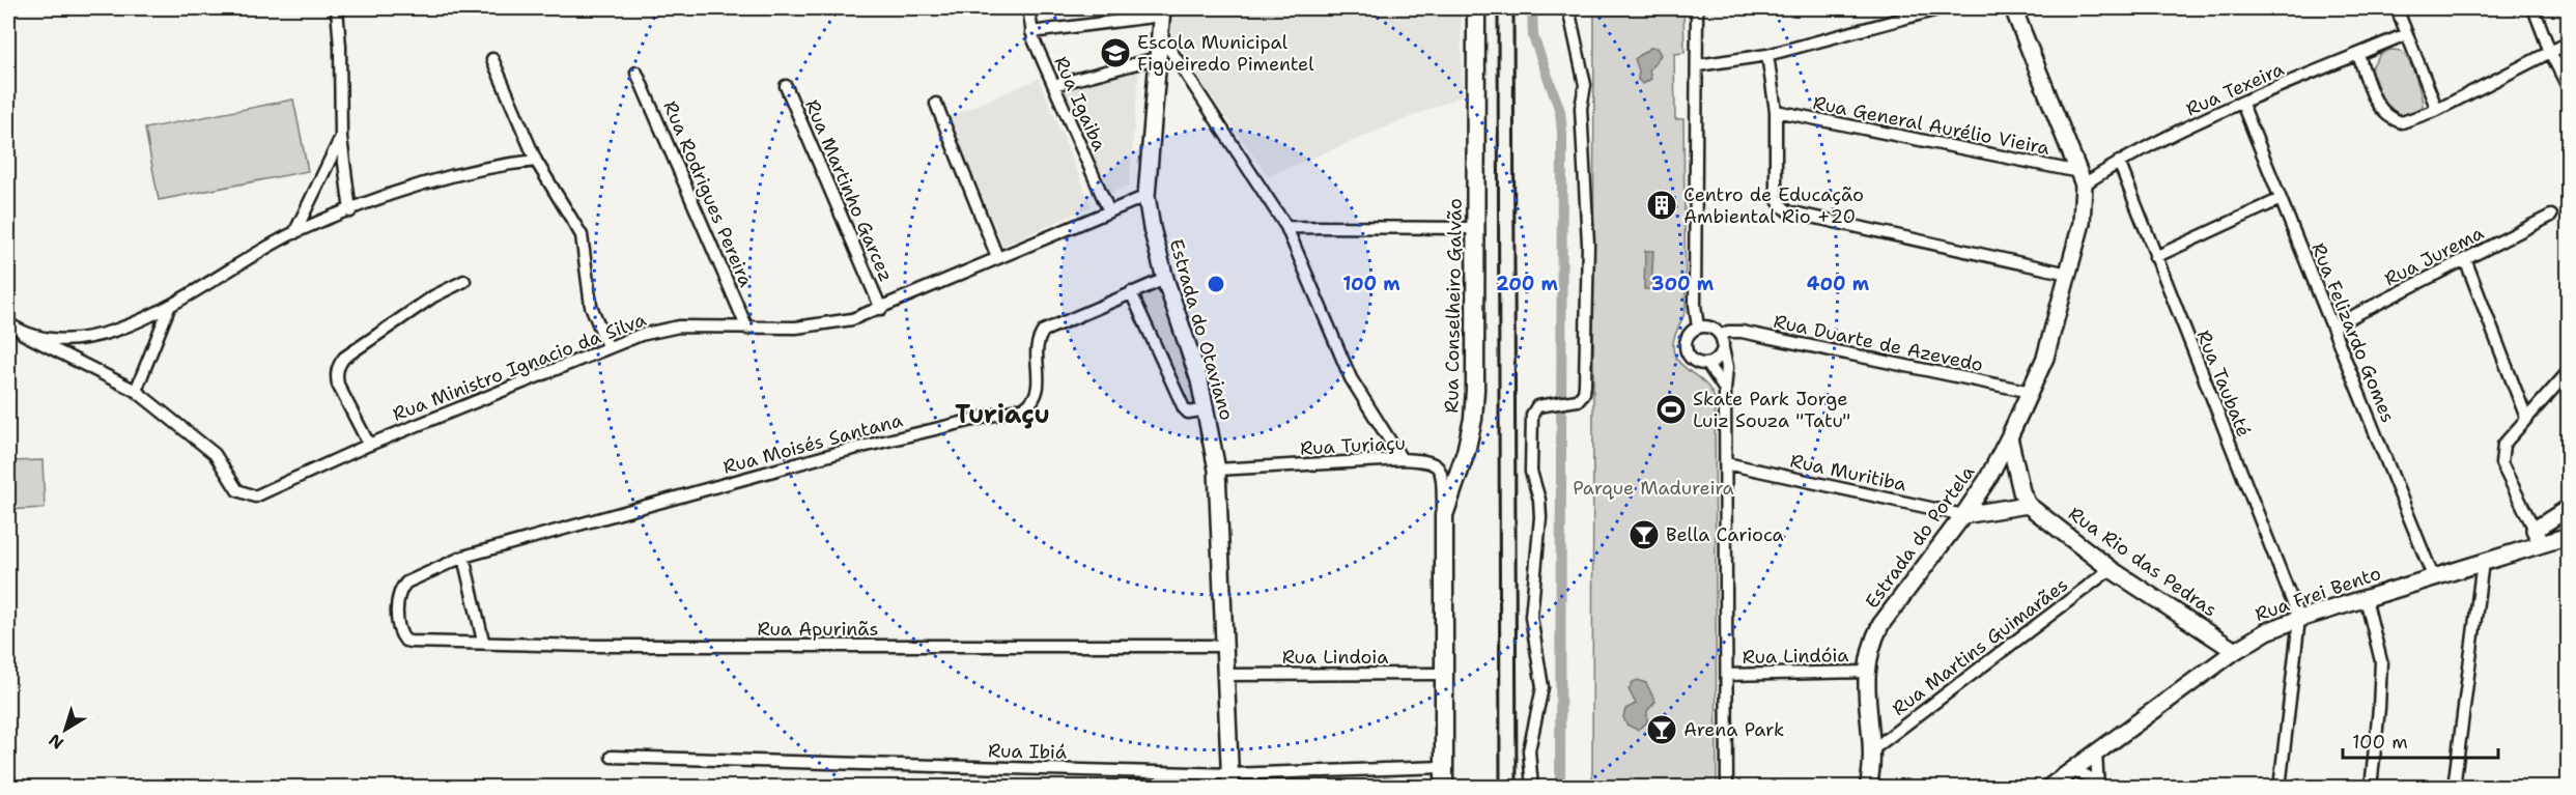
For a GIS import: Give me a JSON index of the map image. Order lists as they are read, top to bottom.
{
  "streets": {
    "main road": ["Rua Conselheiro Galvão"],
    "street": [
      "Rua Texeira",
      "Rua Igaiba",
      "Rua General Aurélio Vieira",
      "Rua Martinho Garcez",
      "Rua Rodrigues Pereira",
      "Rua Jurema",
      "Estrada do Otaviano",
      "Rua Felizardo Gomes",
      "Rua Duarte de Azevedo",
      "Rua Ministro Ignacio da Silva",
      "Rua Taubaté",
      "Rua Moisés Santana",
      "Rua Turiaçu",
      "Rua Muritiba",
      "Estrada do Portela",
      "Rua Rio das Pedras",
      "Rua Frei Bento",
      "Rua Apurinãs",
      "Rua Martins Guimarães",
      "Rua Lindóia",
      "Rua Lindoia",
      "Rua Ibiá"
    ]
  },
  "crossings": [
    ["Rua Texeira", "Rua General Aurélio Vieira"],
    ["Rua Texeira", "Rua Felizardo Gomes"],
    ["Rua Texeira", "Rua Taubaté"],
    ["Rua Texeira", "Estrada do Portela"],
    ["Rua Igaiba", "Rua Ministro Ignacio da Silva"],
    ["Rua General Aurélio Vieira", "Estrada do Portela"],
    ["Rua Martinho Garcez", "Rua Ministro Ignacio da Silva"],
    ["Rua Rodrigues Pereira", "Rua Ministro Ignacio da Silva"],
    ["Rua Jurema", "Rua Felizardo Gomes"],
    ["Rua Conselheiro Galvão", "Rua Turiaçu"],
    ["Rua Conselheiro Galvão", "Rua Lindoia"],
    ["Rua Conselheiro Galvão", "Rua Ibiá"],
    ["Estrada do Otaviano", "Rua Ministro Ignacio da Silva"],
    ["Estrada do Otaviano", "Rua Moisés Santana"],
    ["Estrada do Otaviano", "Rua Turiaçu"],
    ["Estrada do Otaviano", "Rua Apurinãs"],
    ["Estrada do Otaviano", "Rua Lindoia"],
    ["Estrada do Otaviano", "Rua Ibiá"],
    ["Rua Felizardo Gomes", "Rua Frei Bento"],
    ["Rua Duarte de Azevedo", "Estrada do Portela"],
    ["Rua Taubaté", "Rua Frei Bento"],
    ["Rua Moisés Santana", "Rua Apurinãs"],
    ["Rua Muritiba", "Estrada do Portela"],
    ["Estrada do Portela", "Rua Martins Guimarães"],
    ["Estrada do Portela", "Rua Lindóia"],
    ["Rua Rio das Pedras", "Rua Frei Bento"],
    ["Rua Rio das Pedras", "Rua Martins Guimarães"]
  ],
  "districts": ["Turiaçu"],
  "parks": ["Parque Madureira"],
  "places": {
    "school or university": ["Escola Municipal Figueiredo Pimentel"],
    "building": ["Centro de Educação Ambiental Rio +20"],
    "sports": ["Skate Park Jorge Luiz Souza \"Tatu\""],
    "bar": ["Bella Carioca", "Arena Park"]
  },
  "scale_bar": "100 m",
  "north": "bottom left",
  "rings": [
    "100 m",
    "200 m",
    "300 m",
    "400 m"
  ]
}
